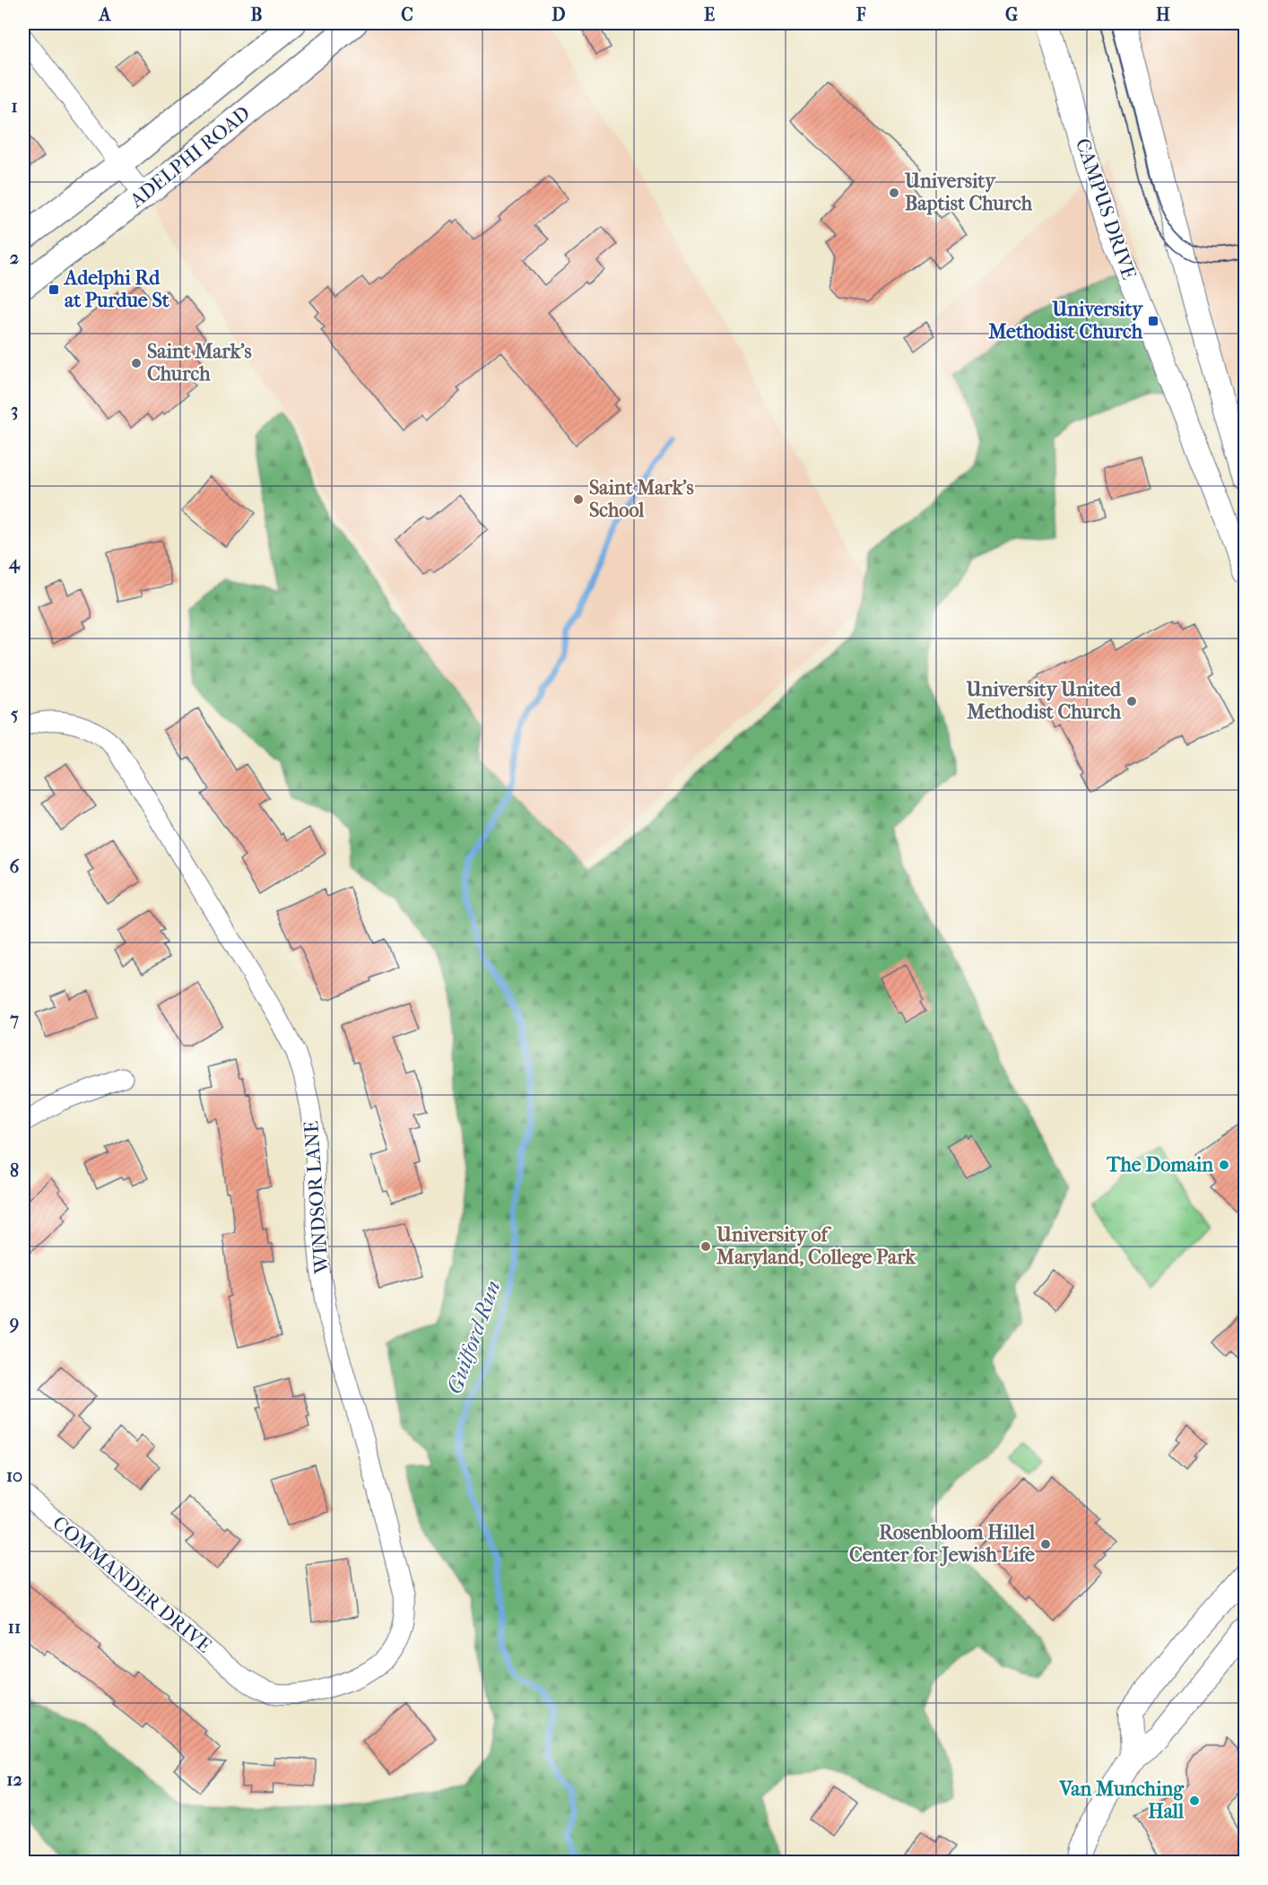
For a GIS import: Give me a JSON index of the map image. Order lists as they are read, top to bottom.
{
  "streets": {
    "main road": ["ADELPHI ROAD"],
    "street": ["CAMPUS DRIVE", "WINDSOR LANE", "COMMANDER DRIVE"]
  },
  "crossings": [
    ["WINDSOR LANE", "COMMANDER DRIVE"]
  ],
  "water": ["Guilford Run"],
  "places": {
    "other": [
      "University Baptist Church",
      "Saint Mark's Church",
      "Saint Mark's School",
      "University United Methodist Church",
      "The Domain",
      "University of Maryland, College Park",
      "Rosenbloom Hillel Center for Jewish Life",
      "Van Munching Hall"
    ],
    "transit": ["Adelphi Rd at Purdue St", "University Methodist Church"]
  },
  "grid": {
    "columns": [
      "A",
      "B",
      "C",
      "D",
      "E",
      "F",
      "G",
      "H"
    ],
    "rows": [
      "1",
      "2",
      "3",
      "4",
      "5",
      "6",
      "7",
      "8",
      "9",
      "10",
      "11",
      "12"
    ]
  }
}
